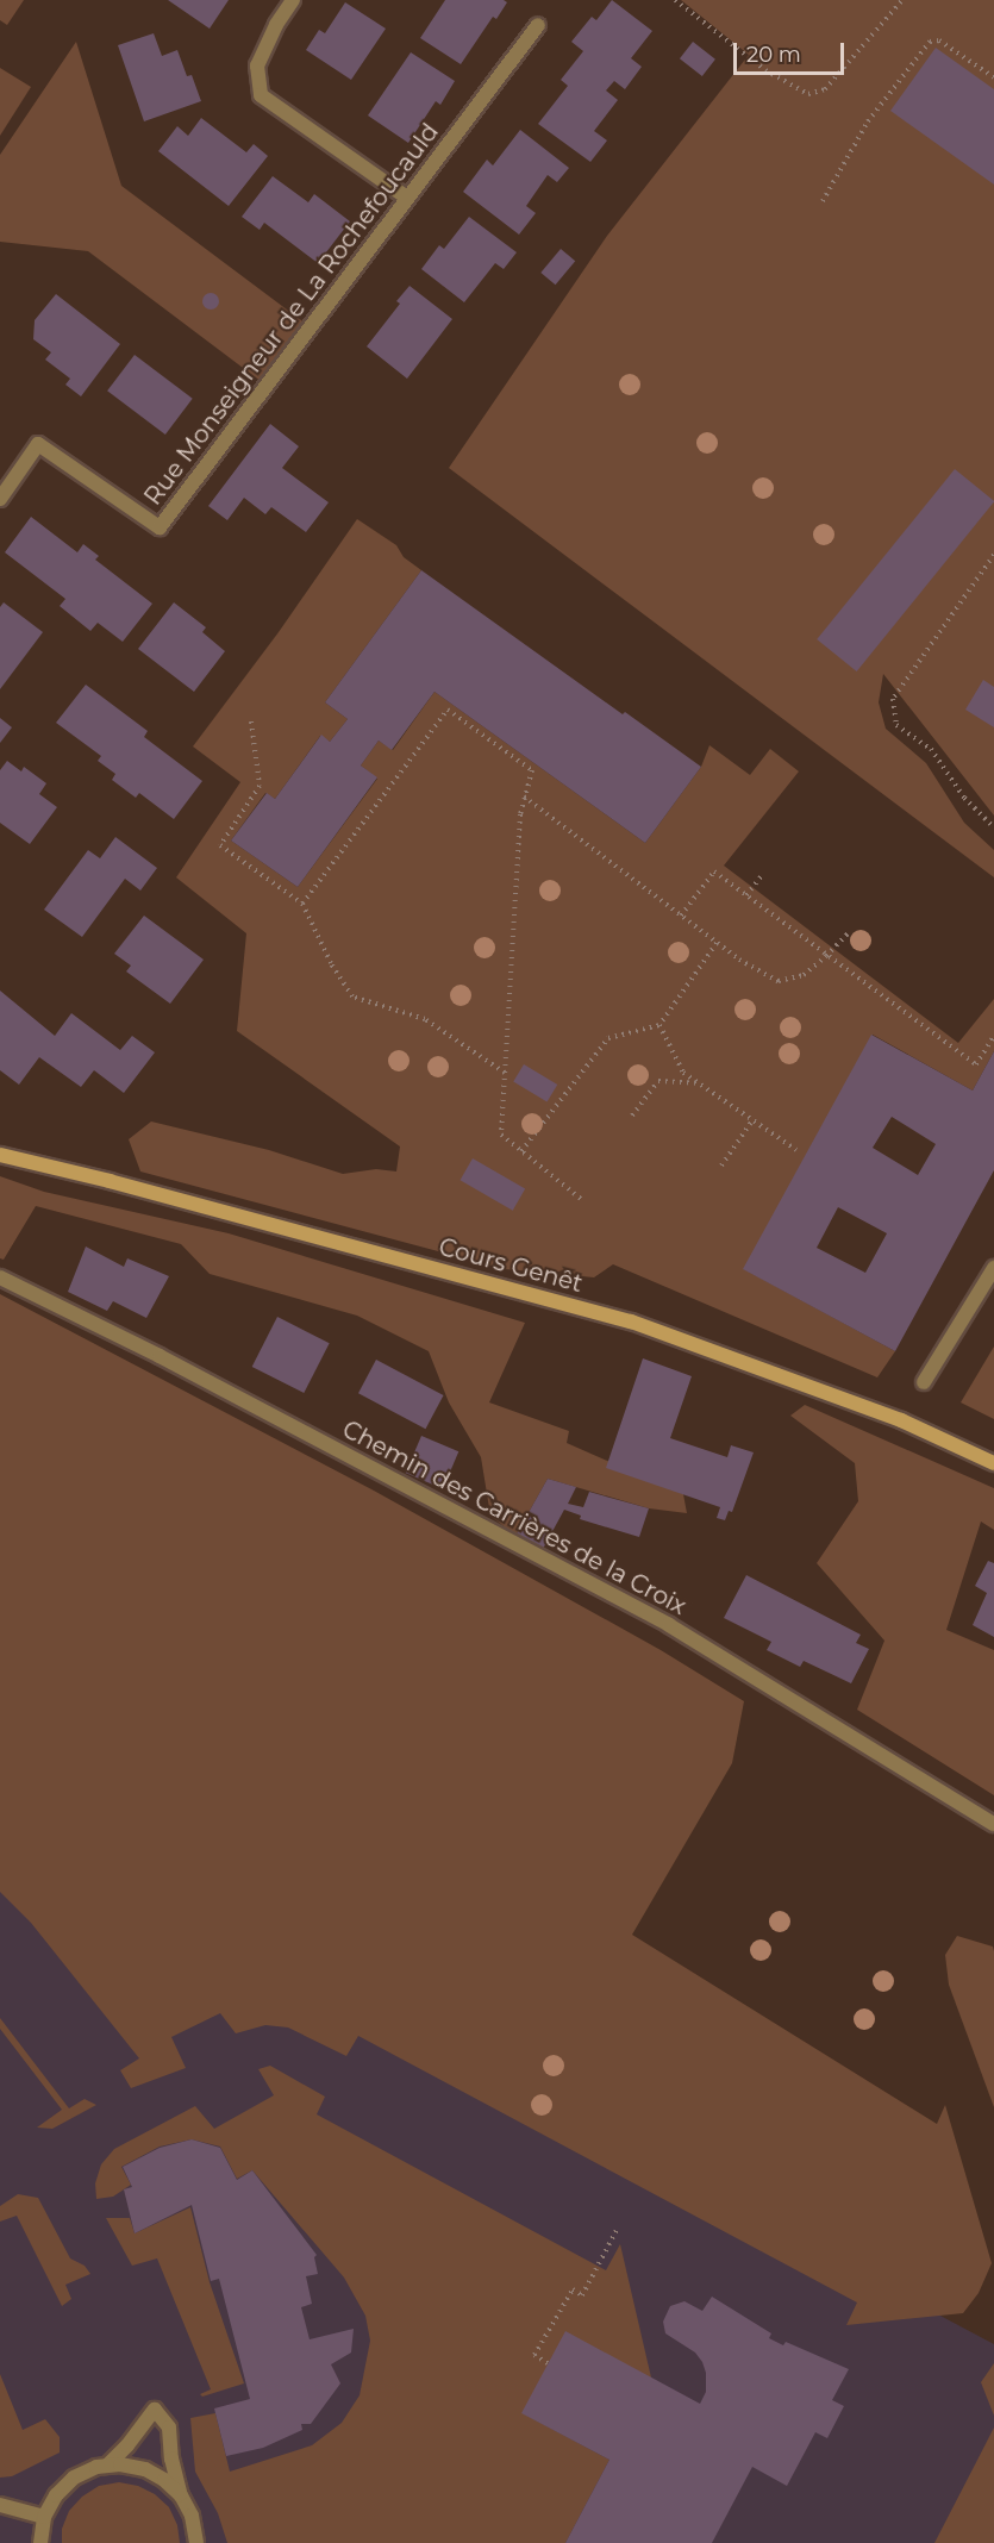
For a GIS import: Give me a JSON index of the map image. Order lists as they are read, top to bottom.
{
  "streets": {
    "main road": ["Cours Genêt"],
    "street": ["Rue Monseigneur de La Rochefoucauld", "Chemin des Carrières de la Croix"]
  },
  "scale_bar": "20 m"
}
